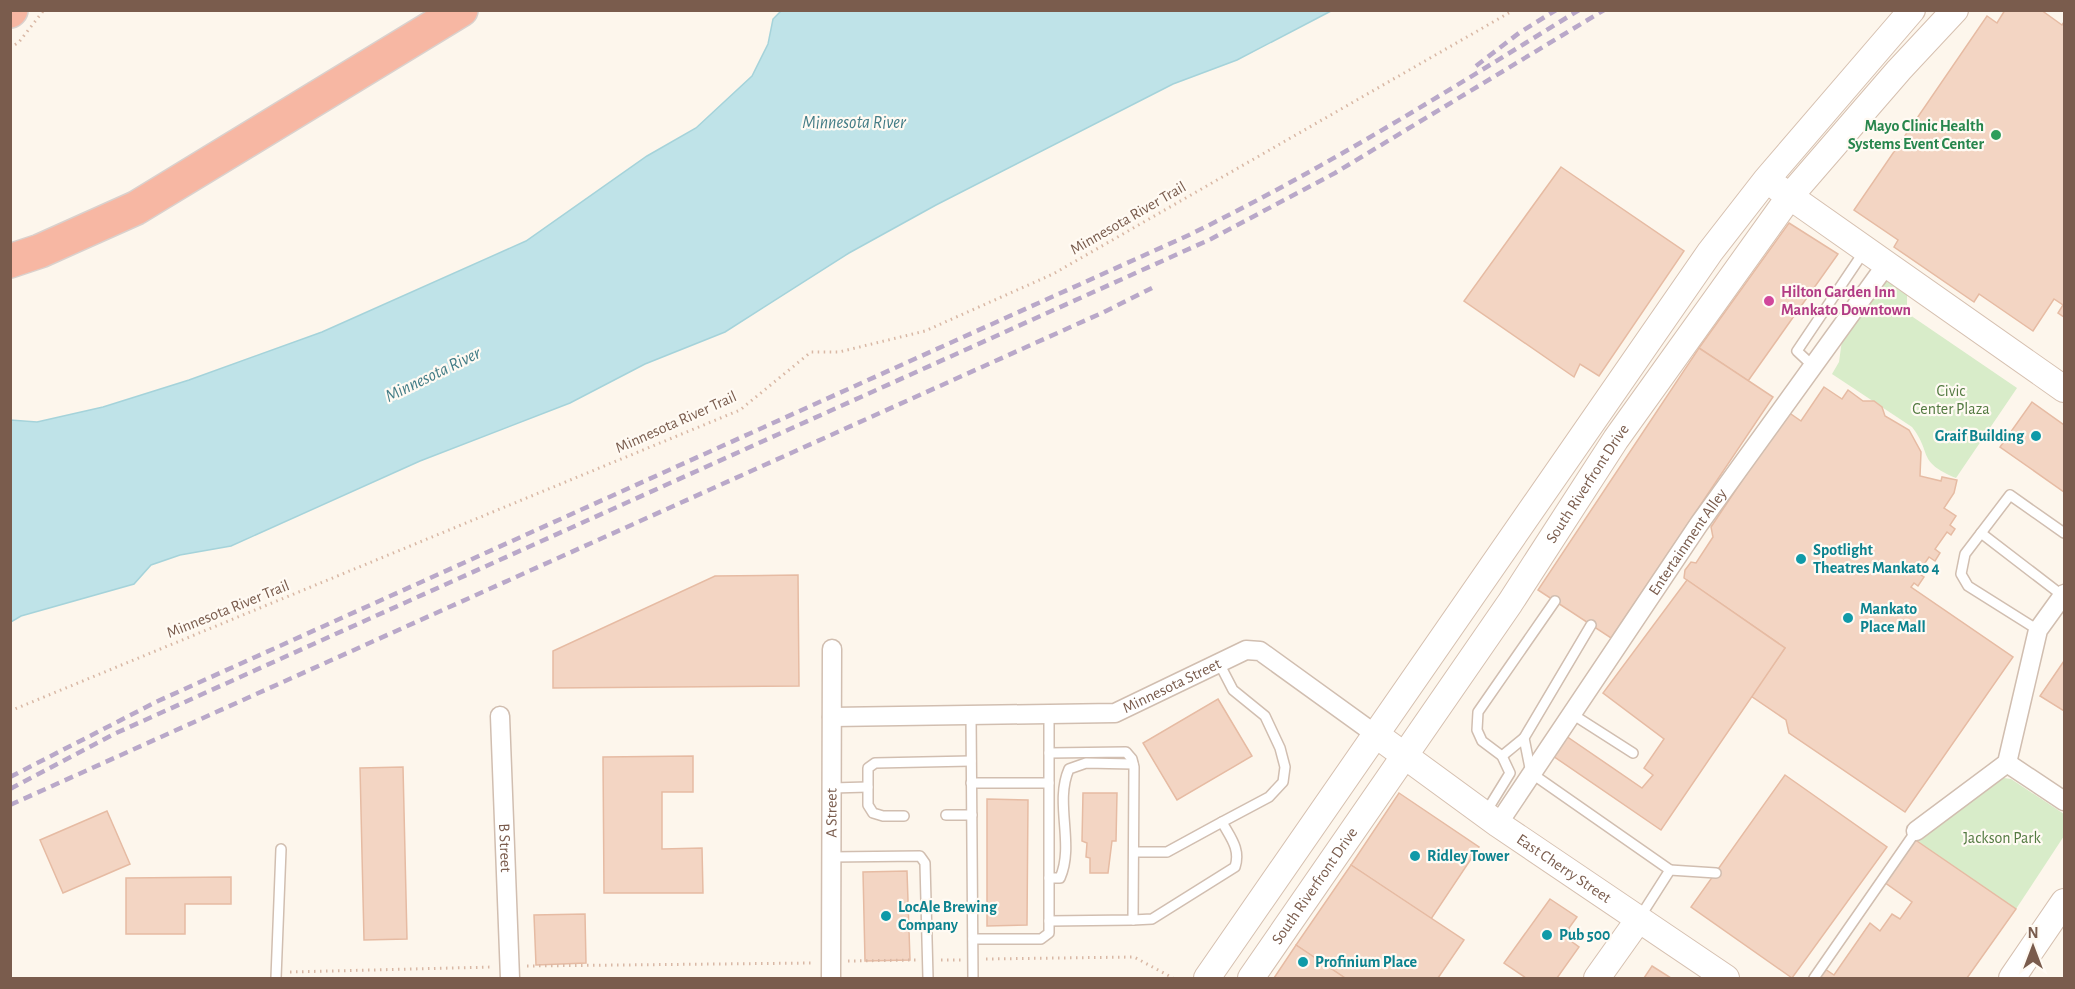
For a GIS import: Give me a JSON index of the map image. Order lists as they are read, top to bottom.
{
  "streets": {
    "main road": ["South Riverfront Drive", "Minnesota Street", "East Cherry Street"],
    "street": ["Entertainment Alley", "A Street", "B Street"],
    "path": ["Minnesota River Trail"]
  },
  "crossings": [
    ["South Riverfront Drive", "Minnesota Street"],
    ["South Riverfront Drive", "East Cherry Street"],
    ["Entertainment Alley", "East Cherry Street"],
    ["Minnesota Street", "A Street"],
    ["Minnesota Street", "East Cherry Street"]
  ],
  "water": ["Minnesota River"],
  "parks": ["Civic Center Plaza", "Jackson Park"],
  "places": [
    "Mayo Clinic Health Systems Event Center",
    "Hilton Garden Inn Mankato Downtown",
    "Graif Building",
    "Spotlight Theatres Mankato 4",
    "Mankato Place Mall",
    "Ridley Tower",
    "LocAle Brewing Company",
    "Pub 500",
    "Profinium Place"
  ],
  "north": "top"
}
